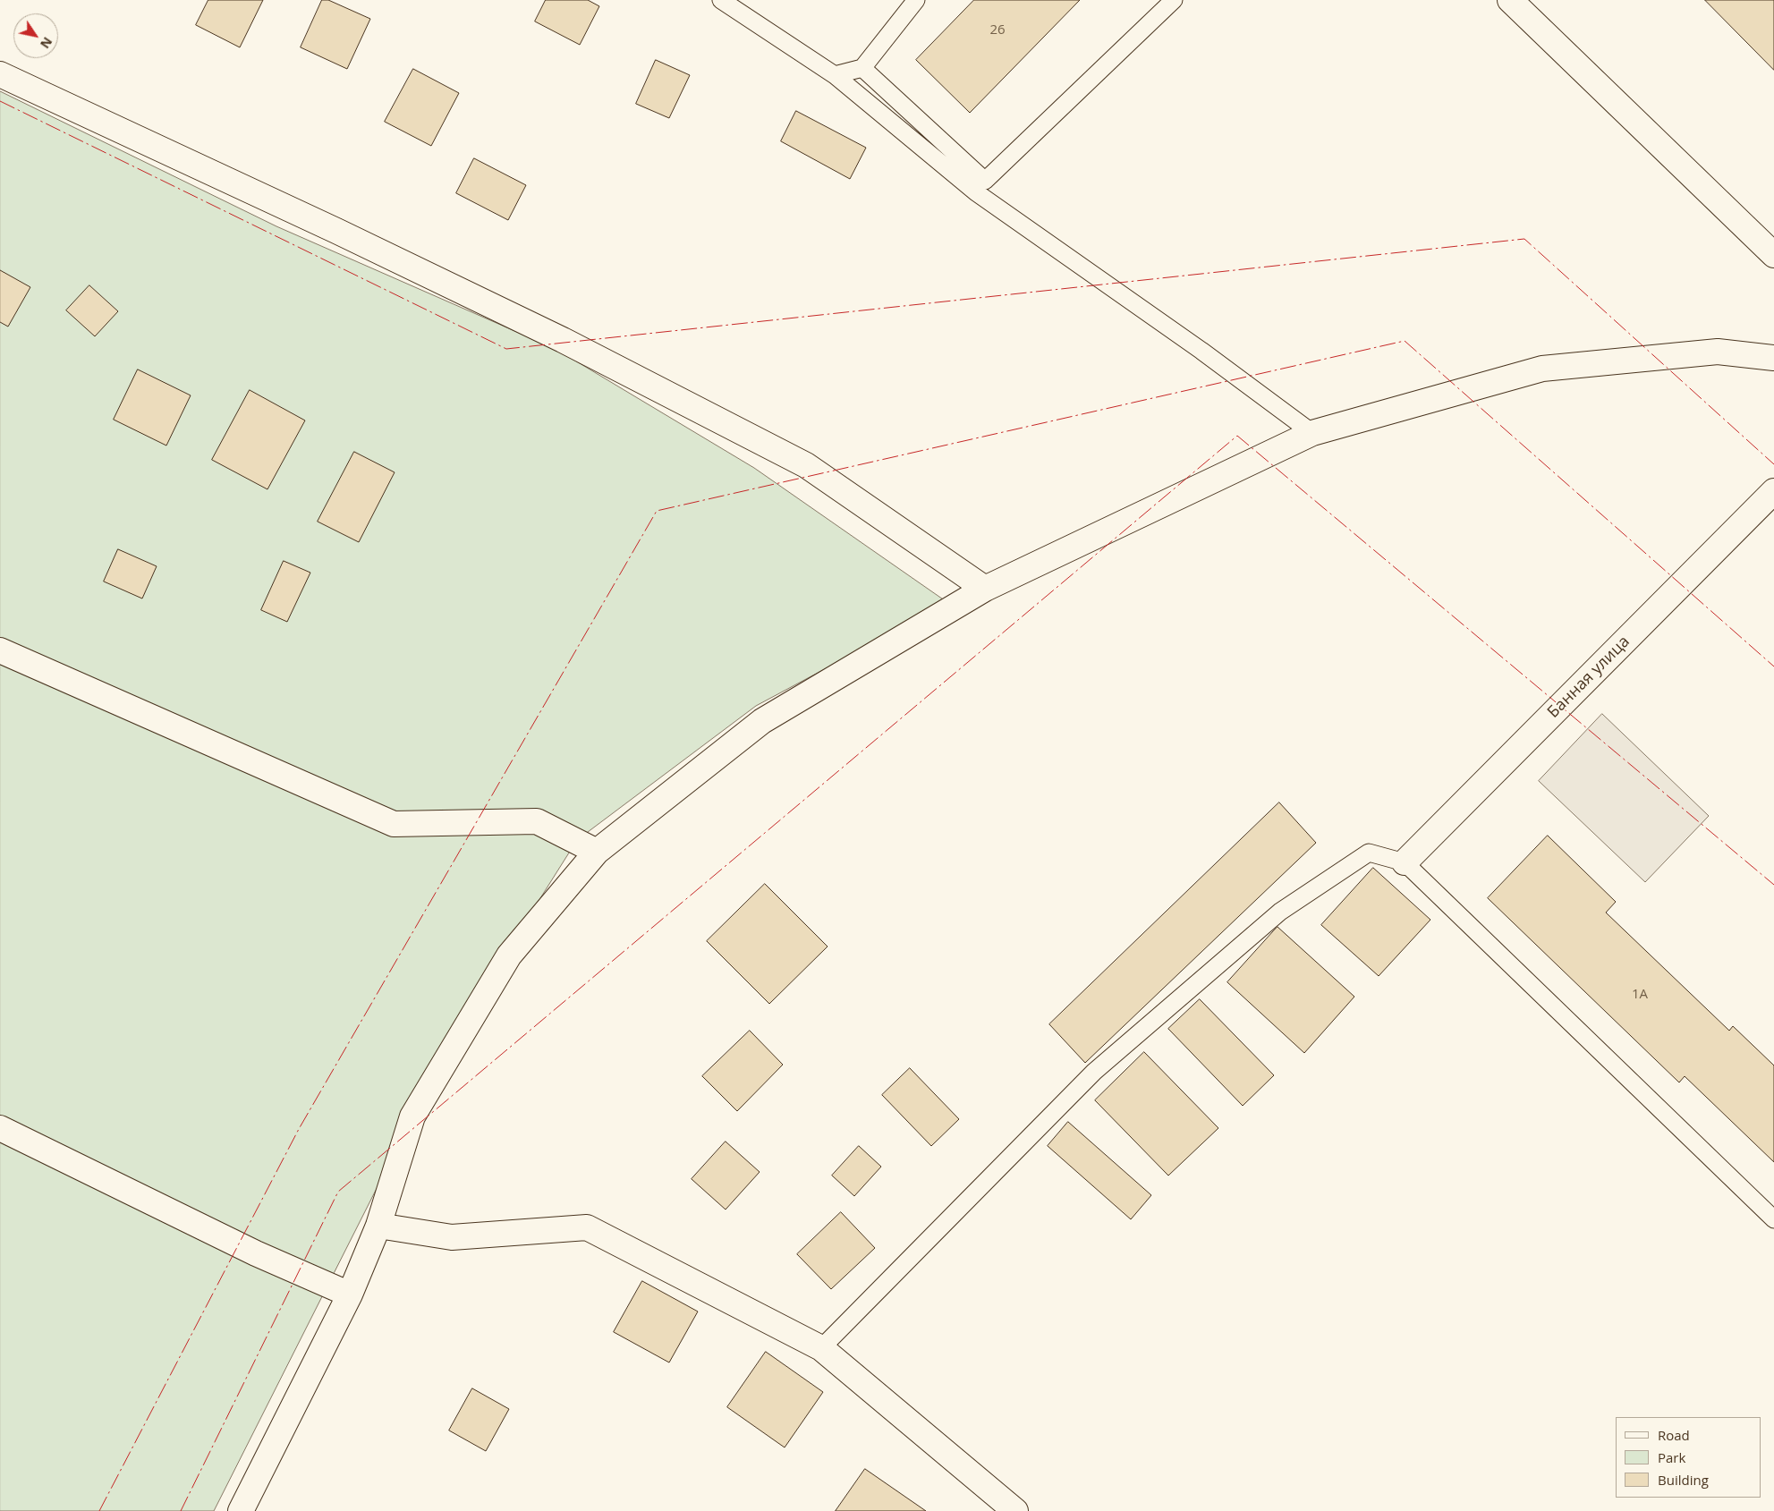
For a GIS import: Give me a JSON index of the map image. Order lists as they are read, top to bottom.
{
  "streets": {
    "street": ["Банная улица"]
  },
  "house_numbers": ["26", "1А"],
  "legend": ["Road", "Park", "Building"],
  "north": "bottom right"
}
